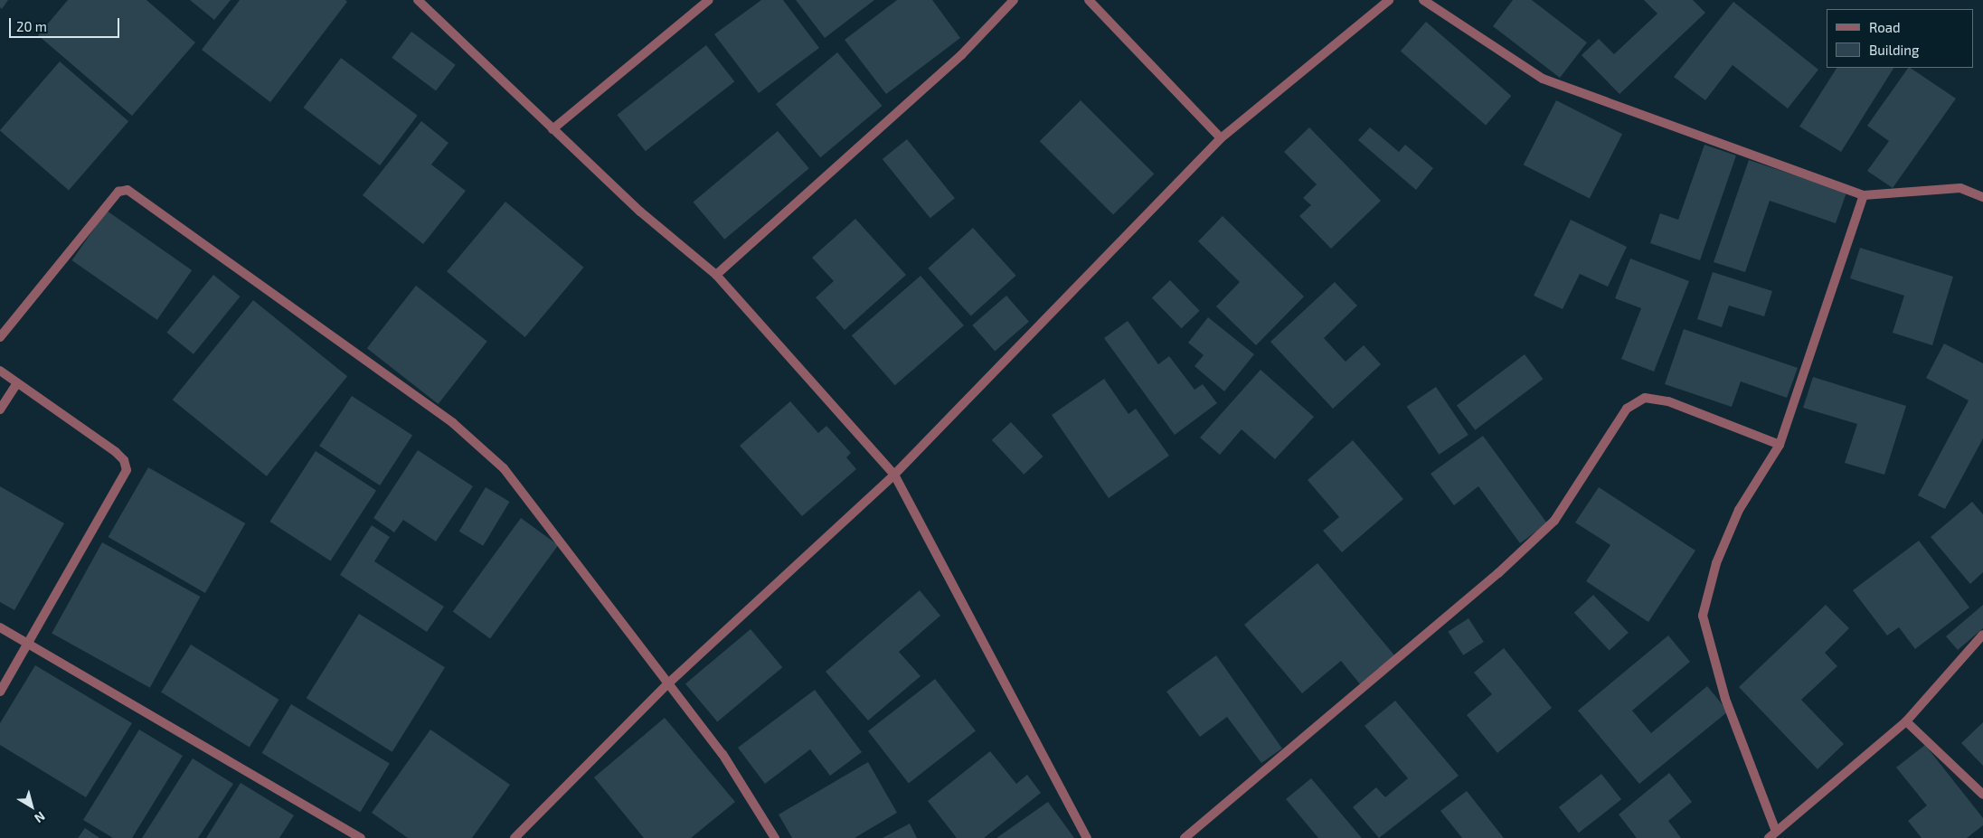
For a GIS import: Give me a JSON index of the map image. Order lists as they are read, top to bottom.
{
  "legend": ["Road", "Building"],
  "scale_bar": "20 m",
  "north": "bottom right"
}
